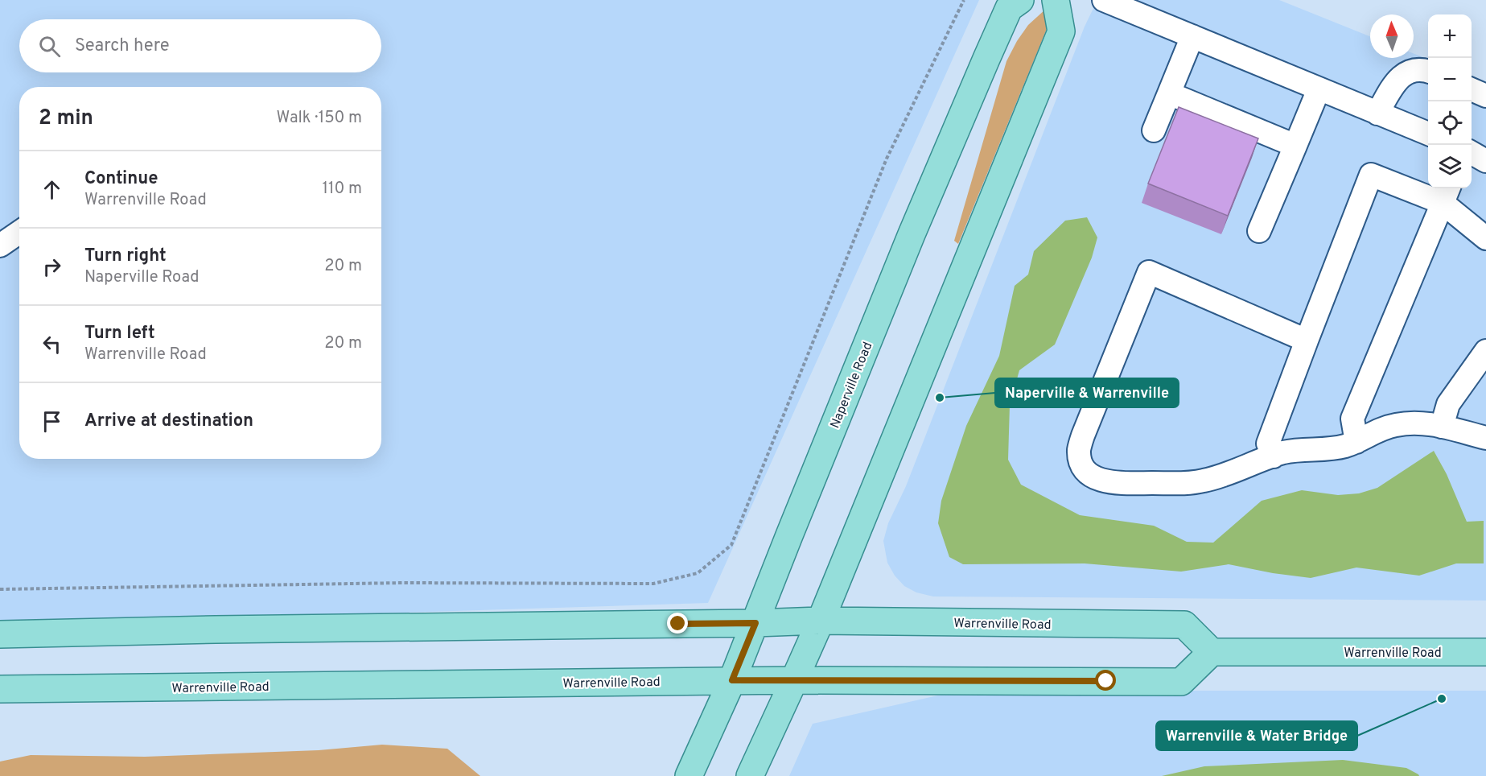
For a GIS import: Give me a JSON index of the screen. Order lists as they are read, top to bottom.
{
  "streets": {
    "main road": ["Naperville Road", "Warrenville Road"]
  },
  "crossings": [
    ["Naperville Road", "Warrenville Road"]
  ],
  "places": ["Naperville & Warrenville", "Warrenville & Water Bridge"],
  "north": "top",
  "page": {
    "map_buttons": ["+", "−"],
    "search": "Search here",
    "heading": ["2 min", "Walk · 150 m"],
    "list": [
      ["Continue", "Warrenville Road", "110 m"],
      ["Turn right", "Naperville Road", "20 m"],
      ["Turn left", "Warrenville Road", "20 m"],
      "Arrive at destination"
    ]
  }
}
